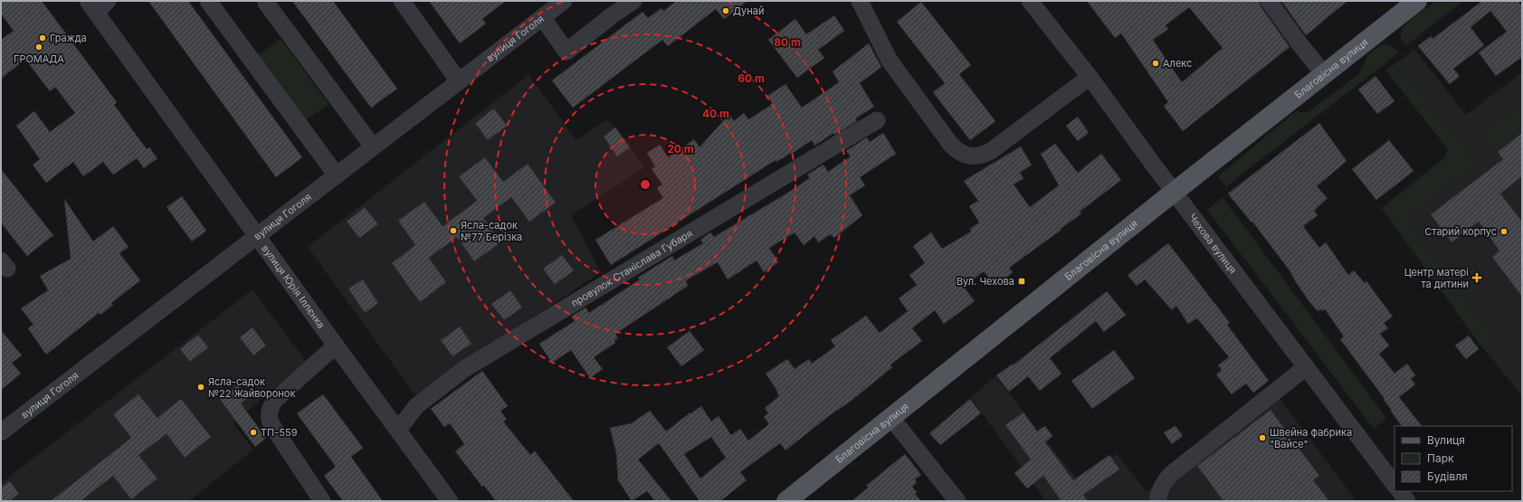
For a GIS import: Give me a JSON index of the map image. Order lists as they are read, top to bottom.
{
  "streets": {
    "main road": ["Благовісна вулиця"],
    "street": [
      "вулиця Гоголя",
      "Чехова вулиця",
      "провулок Станіслава Губаря",
      "вулиця Юрія Іллєнка"
    ]
  },
  "crossings": [
    ["вулиця Гоголя", "вулиця Юрія Іллєнка"],
    ["Благовісна вулиця", "Чехова вулиця"],
    ["провулок Станіслава Губаря", "вулиця Юрія Іллєнка"]
  ],
  "places": {
    "other": [
      "Дунай",
      "Гражда",
      "ГРОМАДА",
      "Алекс",
      "Ясла-садок №77 Берізка",
      "Старий корпус",
      "Ясла-садок №22 Жайворонок",
      "ТП-559",
      "Швейна фабрика \"Вайсе\""
    ],
    "health": ["Центр матері та дитини"],
    "transit": ["Вул. Чехова"]
  },
  "legend": ["Вулиця", "Парк", "Будівля"],
  "rings": [
    "80 m",
    "60 m",
    "40 m",
    "20 m"
  ]
}
